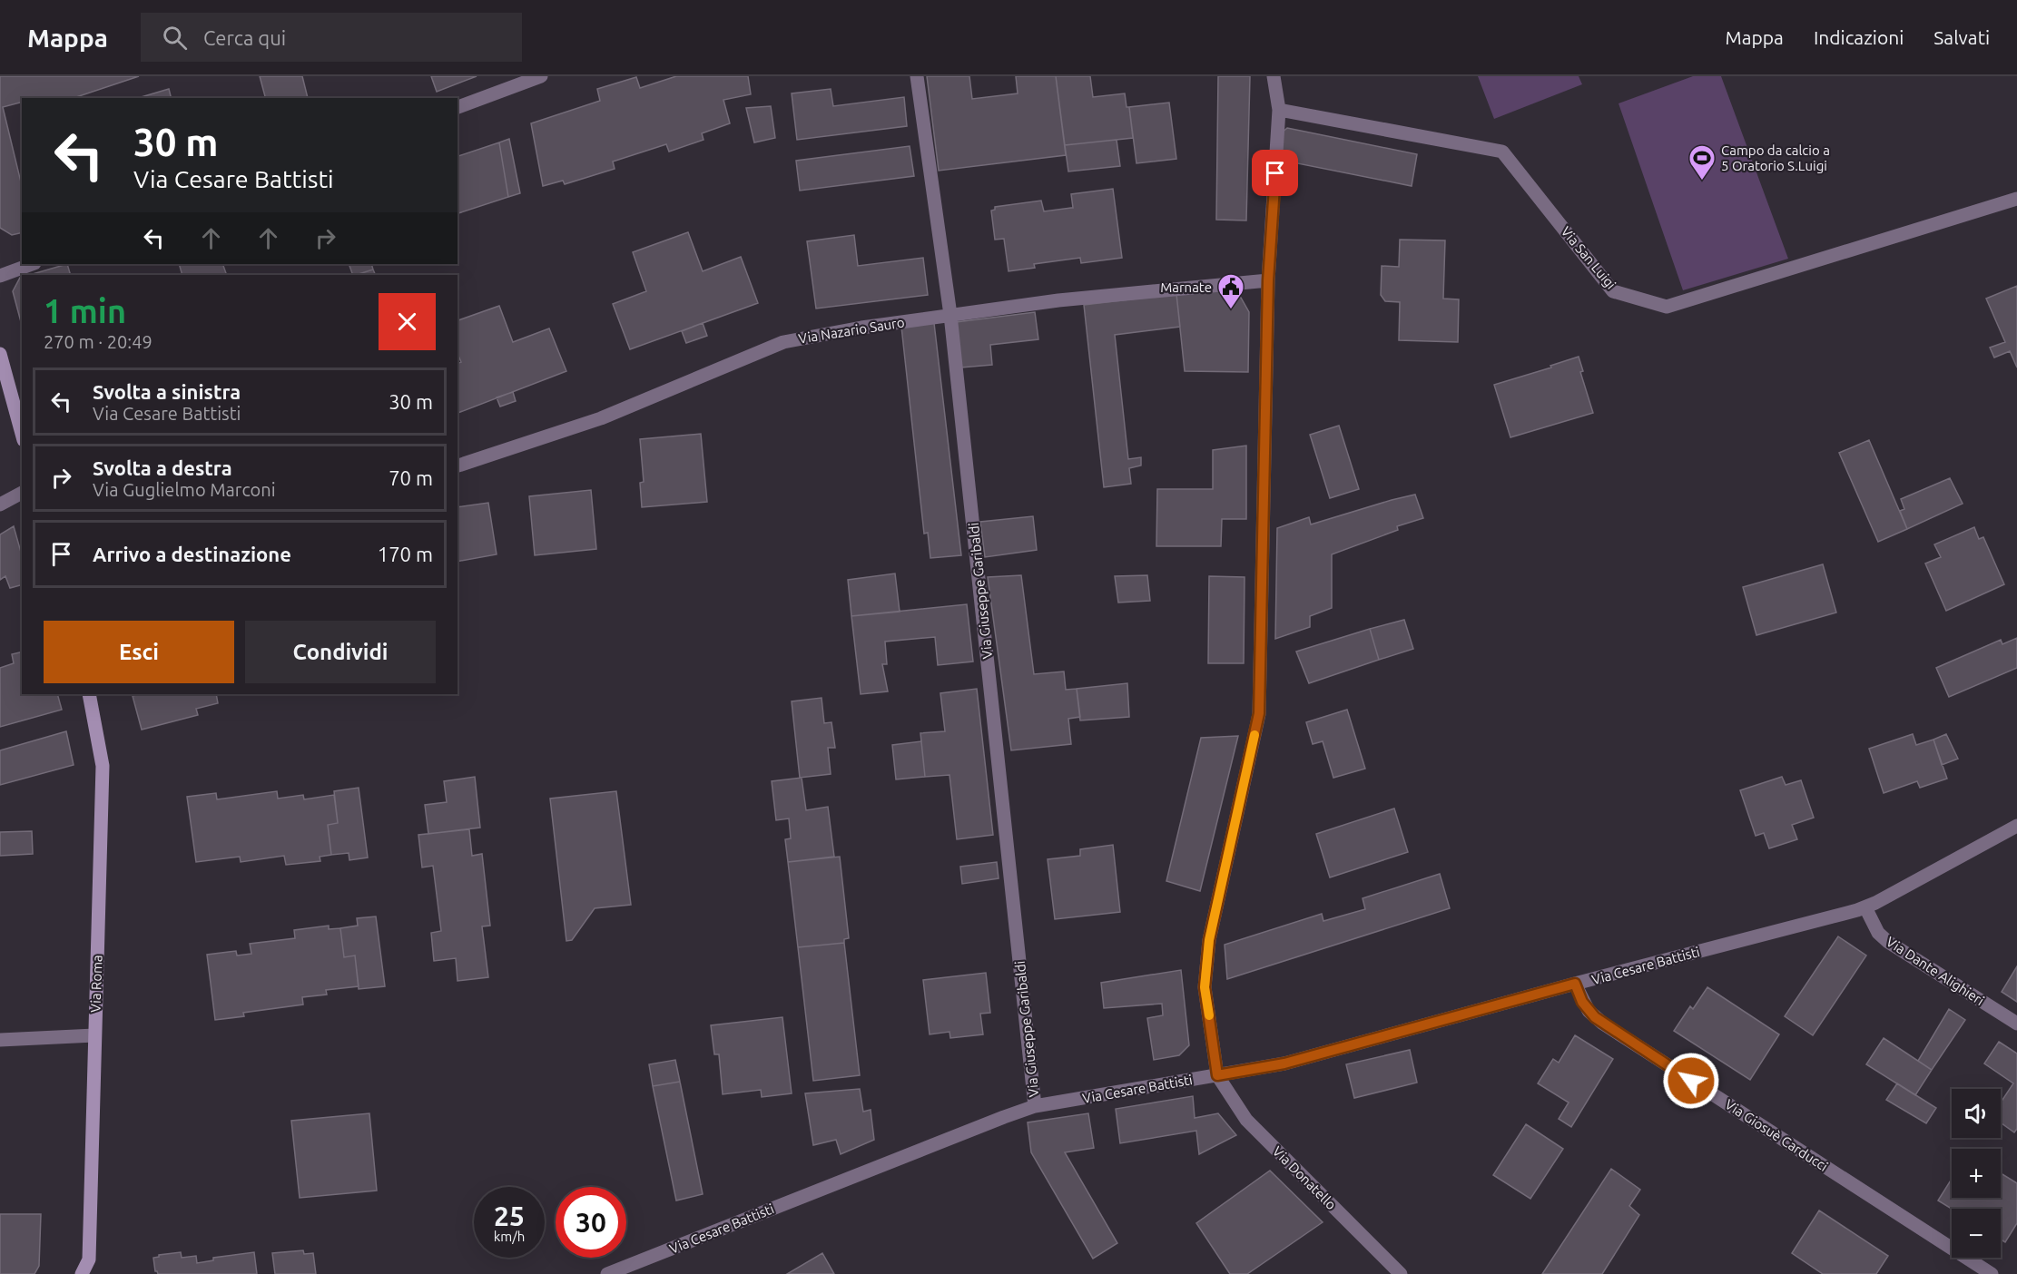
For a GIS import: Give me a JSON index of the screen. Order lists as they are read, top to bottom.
{
  "streets": {
    "street": [
      "Via San Luigi",
      "Via Nazario Sauro",
      "Via Giuseppe Garibaldi",
      "Via Cesare Battisti",
      "Via Dante Alighieri",
      "Via Roma",
      "Via Giosuè Carducci",
      "Via Donatello"
    ]
  },
  "crossings": [
    ["Via Nazario Sauro", "Via Giuseppe Garibaldi"],
    ["Via Giuseppe Garibaldi", "Via Cesare Battisti"],
    ["Via Cesare Battisti", "Via Dante Alighieri"],
    ["Via Cesare Battisti", "Via Giosuè Carducci"],
    ["Via Cesare Battisti", "Via Donatello"]
  ],
  "places": {
    "sports": ["Campo da calcio a 5 Oratorio S.Luigi"],
    "public building": ["Marnate"]
  },
  "page": {
    "header": "Mappa",
    "search": "Cerca qui",
    "nav": ["Mappa", "Indicazioni", "Salvati"],
    "turn": ["30 m", "Via Cesare Battisti"],
    "heading": ["1 min", "270 m · 20:49"],
    "list": [
      {
        "name": "Svolta a sinistra",
        "note": "Via Cesare Battisti",
        "value": "30 m"
      },
      {
        "name": "Svolta a destra",
        "note": "Via Guglielmo Marconi",
        "value": "70 m"
      },
      {
        "name": "Arrivo a destinazione",
        "value": "170 m"
      }
    ],
    "buttons": ["Esci", "Condividi"],
    "map_buttons": ["+", "−"],
    "speed": "25 km/h",
    "limit": "30"
  }
}
